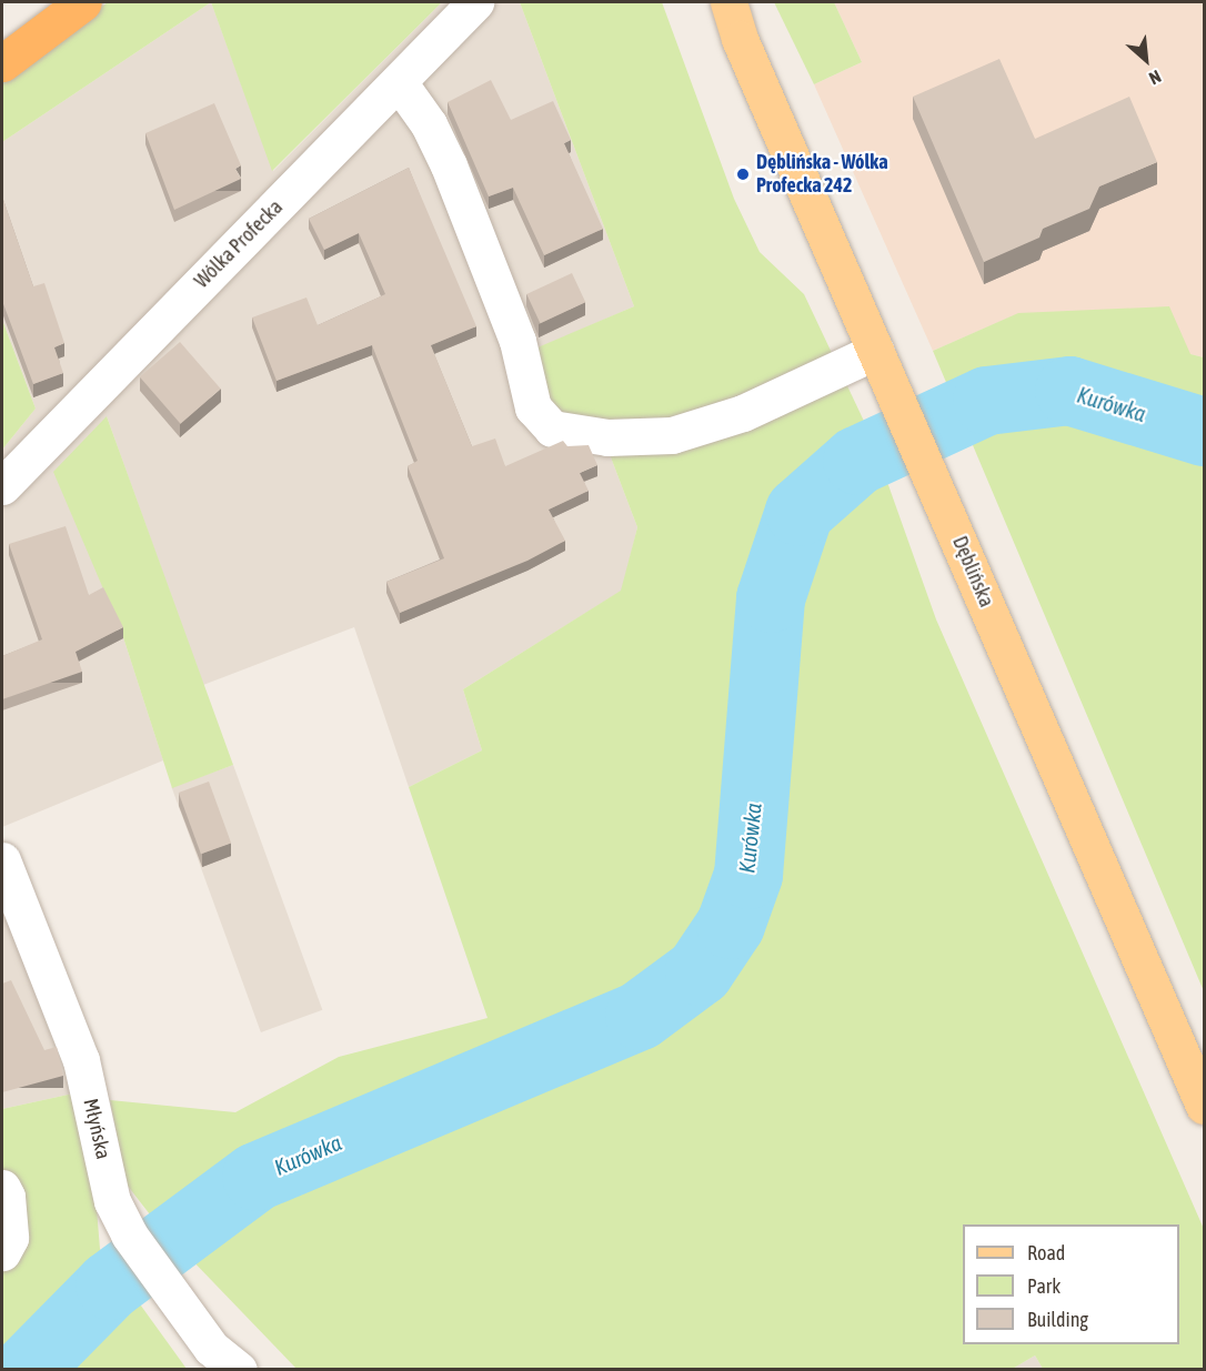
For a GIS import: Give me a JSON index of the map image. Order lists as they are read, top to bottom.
{
  "streets": {
    "main road": ["Dęblińska"],
    "street": ["Wólka Profecka", "Młyńska"]
  },
  "water": ["Kurówka"],
  "places": ["Dęblińska - Wólka Profecka 242"],
  "legend": ["Road", "Park", "Building"],
  "north": "bottom right"
}
